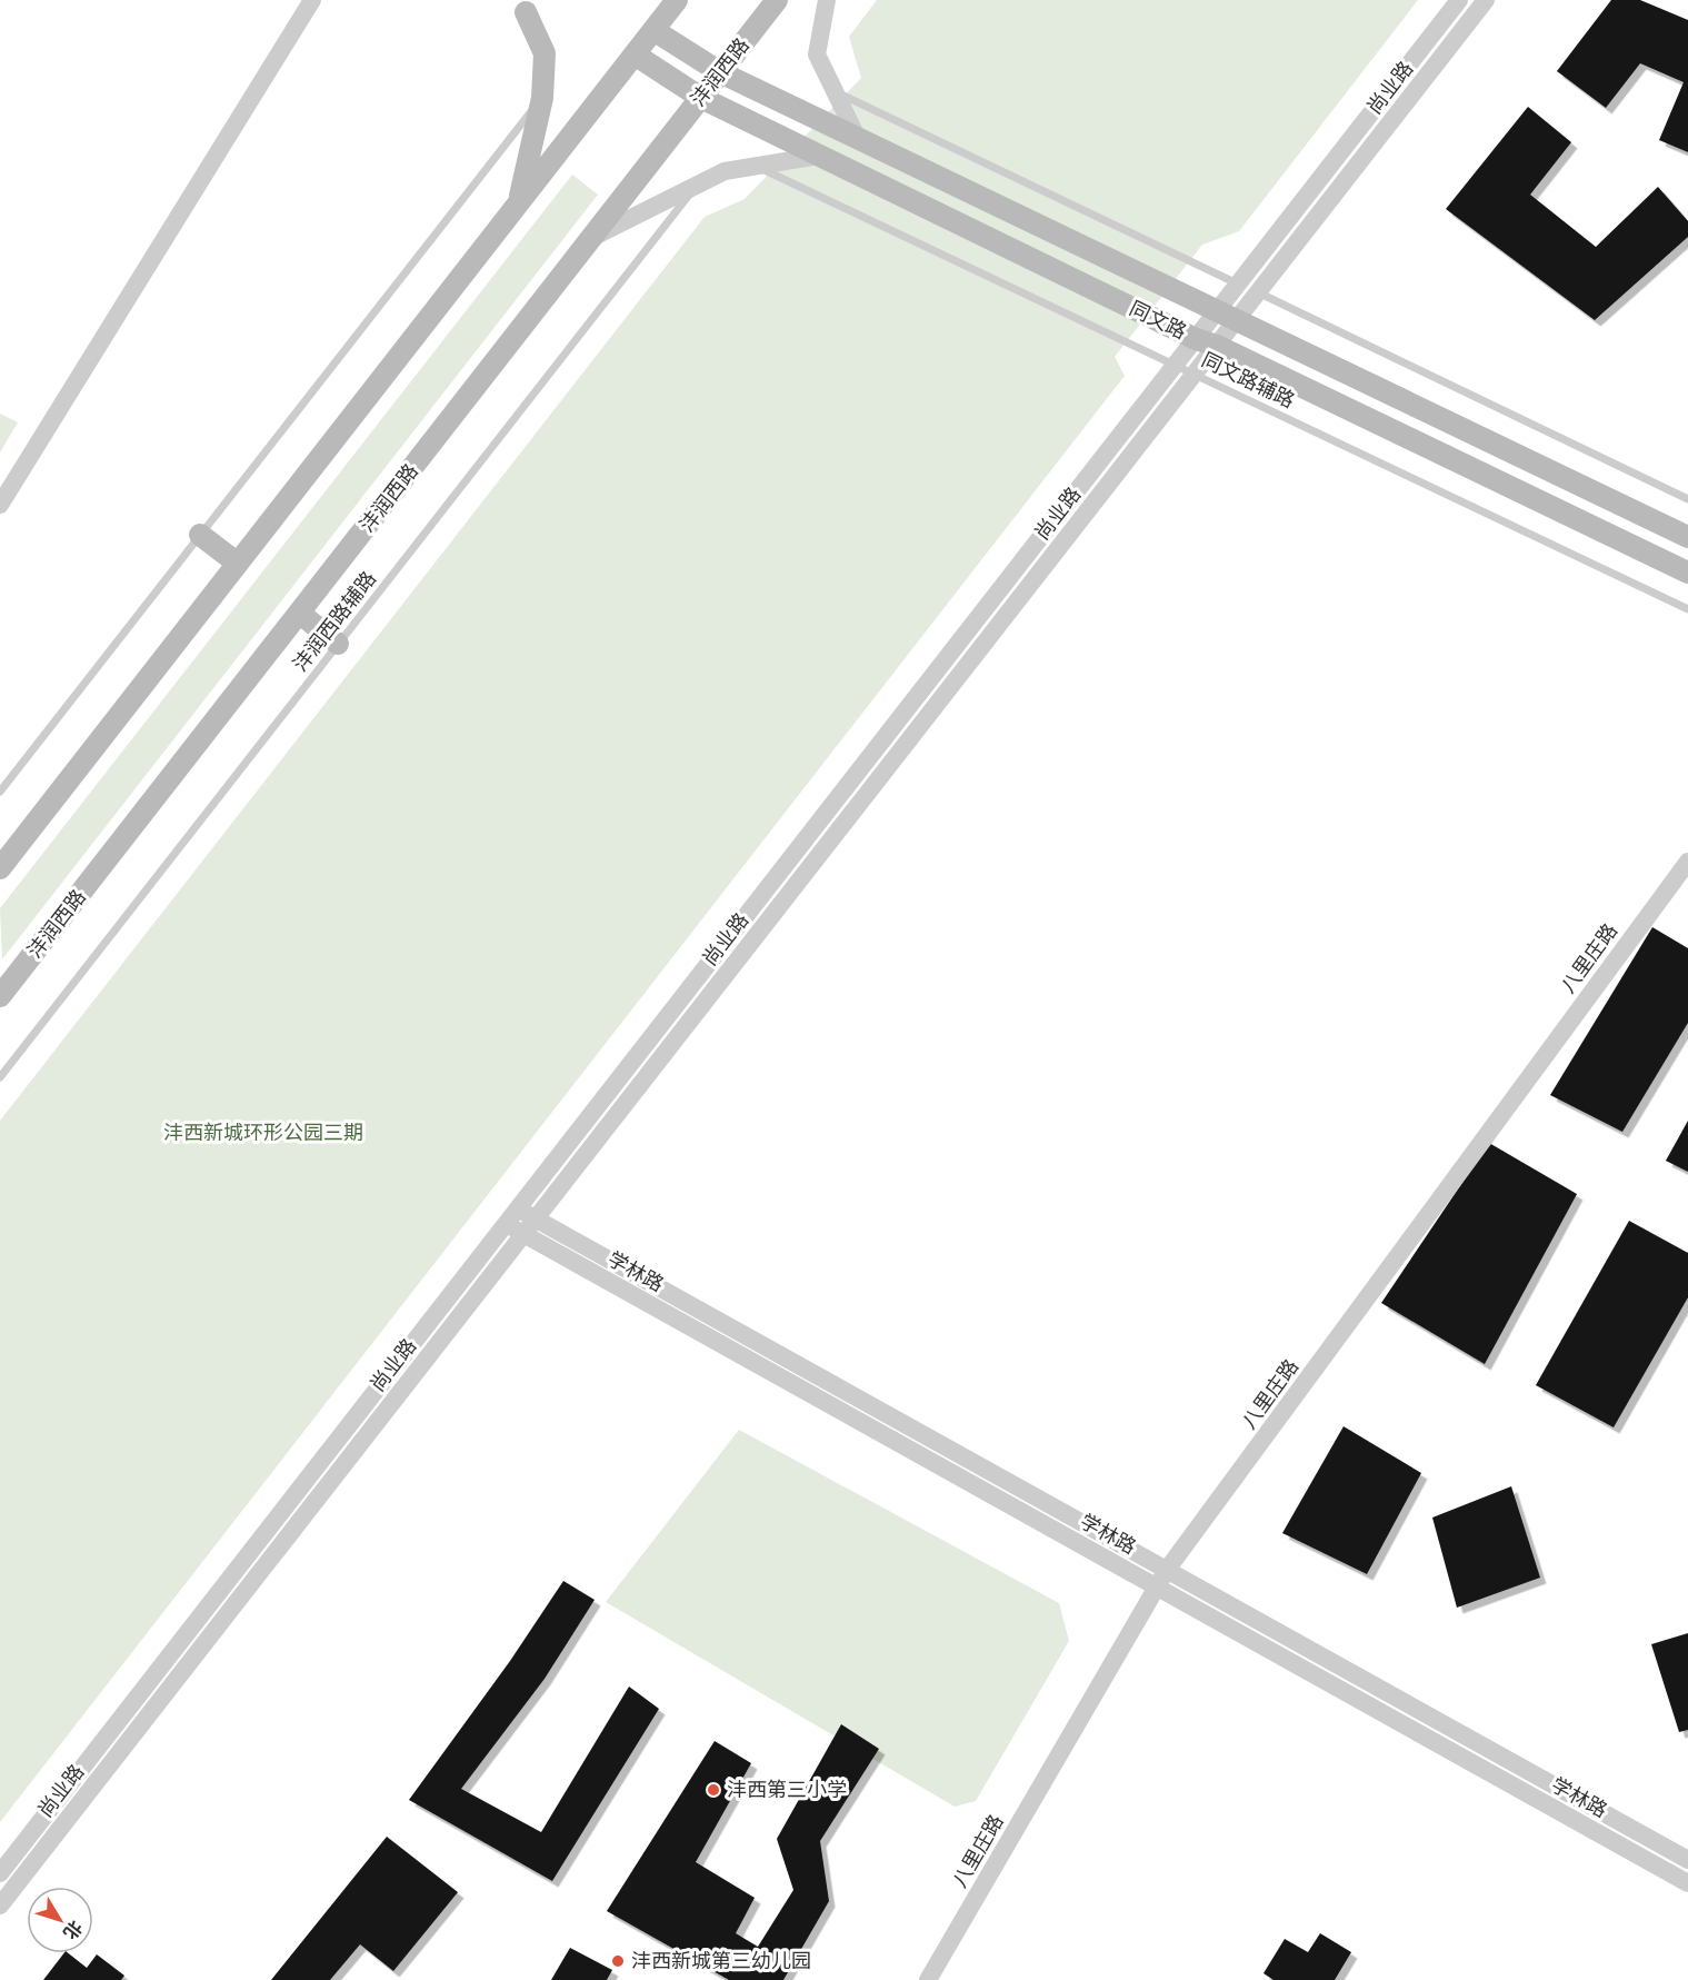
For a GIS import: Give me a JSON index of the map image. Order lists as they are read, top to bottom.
{
  "streets": {
    "main road": ["沣润西路", "同文路"],
    "street": ["尚业路", "八里庄路", "学林路"],
    "lane": ["同文路辅路", "沣润西路辅路"]
  },
  "crossings": [
    ["沣润西路", "同文路"],
    ["尚业路", "同文路"],
    ["尚业路", "同文路辅路"],
    ["尚业路", "学林路"],
    ["八里庄路", "学林路"]
  ],
  "parks": ["沣西新城环形公园三期"],
  "places": ["沣西第三小学", "沣西新城第三幼儿园"],
  "north": "bottom right"
}
